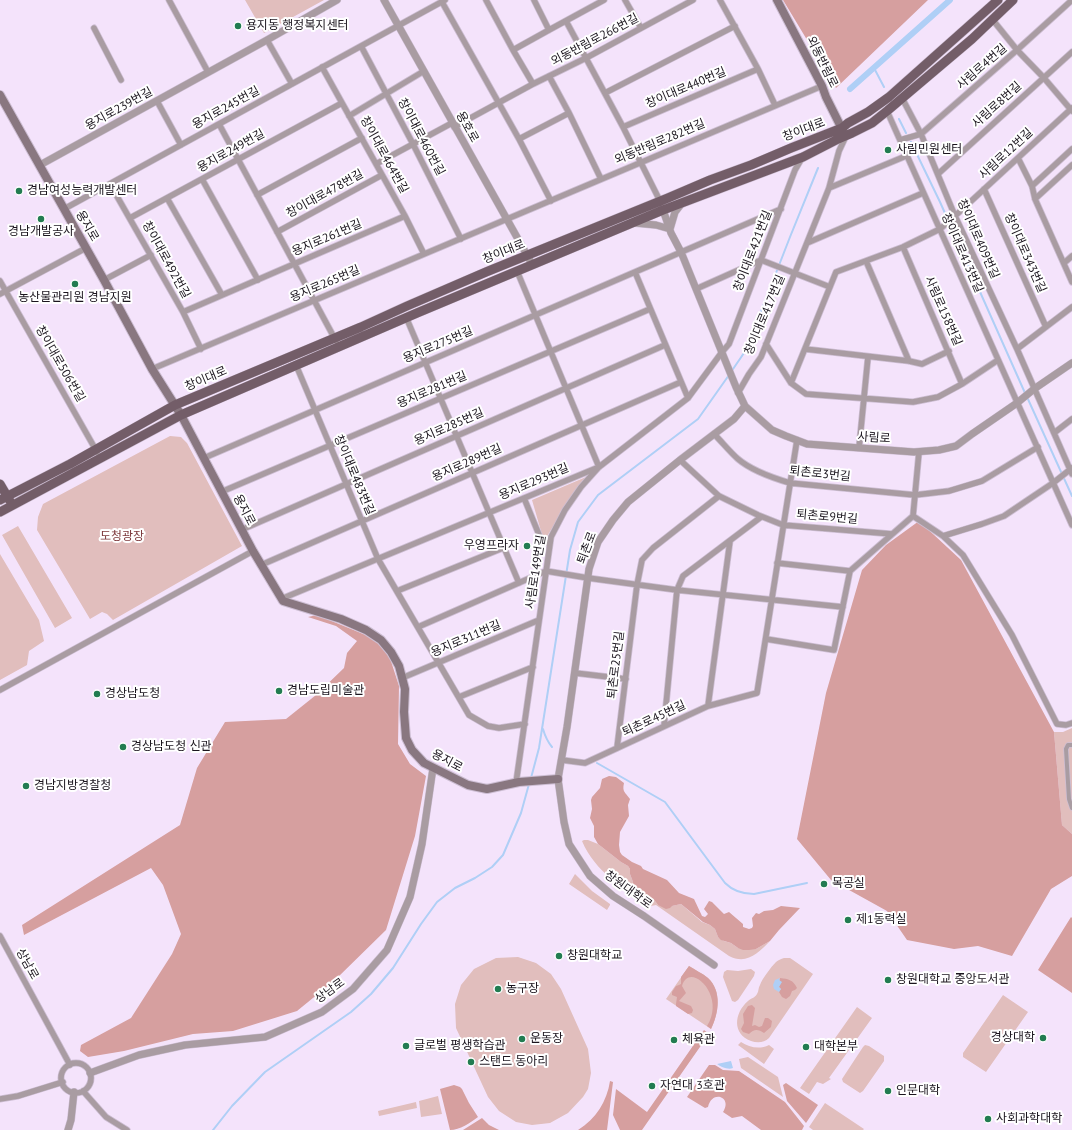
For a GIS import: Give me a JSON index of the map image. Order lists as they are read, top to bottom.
{
  "streets": {
    "main road": ["외동반림로", "창이대로", "용지로"],
    "street": [
      "외동반림로266번길",
      "사림로4번길",
      "창이대로440번길",
      "사림로8번길",
      "용지로245번길",
      "용지로239번길",
      "용호로",
      "창이대로460번길",
      "외동반림로282번길",
      "용지로249번길",
      "사림로12번길",
      "창이대로464번길",
      "창이대로478번길",
      "용지로261번길",
      "창이대로409번길",
      "창이대로421번길",
      "창이대로413번길",
      "창이대로343번길",
      "창이대로492번길",
      "용지로265번길",
      "사림로158번길",
      "창이대로417번길",
      "용지로275번길",
      "창이대로506번길",
      "용지로281번길",
      "용지로285번길",
      "사림로",
      "용지로289번길",
      "퇴촌로3번길",
      "창이대로483번길",
      "용지로293번길",
      "퇴촌로9번길",
      "퇴촌로",
      "사림로149번길",
      "용지로311번길",
      "퇴촌로25번길",
      "퇴촌로45번길",
      "창원대학로",
      "상남로"
    ]
  },
  "crossings": [
    ["외동반림로266번길", "용호로"],
    ["외동반림로266번길", "창이대로460번길"],
    ["외동반림로266번길", "외동반림로282번길"],
    ["외동반림로266번길", "창이대로464번길"],
    ["외동반림로", "창이대로"],
    ["외동반림로", "외동반림로282번길"],
    ["외동반림로", "창이대로417번길"],
    ["사림로4번길", "창이대로409번길"],
    ["사림로4번길", "창이대로413번길"],
    ["사림로8번길", "창이대로409번길"],
    ["용지로245번길", "용호로"],
    ["용지로245번길", "창이대로460번길"],
    ["용지로245번길", "창이대로464번길"],
    ["용지로245번길", "창이대로478번길"],
    ["용지로245번길", "용지로"],
    ["용지로245번길", "창이대로492번길"],
    ["용지로239번길", "용지로"],
    ["용호로", "창이대로"],
    ["용호로", "외동반림로282번길"],
    ["용호로", "용지로265번길"],
    ["창이대로", "창이대로478번길"],
    ["창이대로", "용지로"],
    ["창이대로", "창이대로409번길"],
    ["창이대로", "창이대로421번길"],
    ["창이대로", "창이대로413번길"],
    ["창이대로", "창이대로417번길"],
    ["창이대로", "창이대로506번길"],
    ["창이대로", "창이대로483번길"],
    ["창이대로460번길", "용지로265번길"],
    ["외동반림로282번길", "용지로265번길"],
    ["용지로249번길", "창이대로464번길"],
    ["용지로249번길", "창이대로478번길"],
    ["용지로249번길", "창이대로492번길"],
    ["사림로12번길", "창이대로409번길"],
    ["사림로12번길", "창이대로413번길"],
    ["사림로12번길", "창이대로343번길"],
    ["창이대로464번길", "창이대로478번길"],
    ["창이대로464번길", "용지로261번길"],
    ["창이대로464번길", "용지로265번길"],
    ["창이대로478번길", "용지로261번길"],
    ["창이대로478번길", "용지로265번길"],
    ["용지로", "용지로265번길"],
    ["용지로", "용지로275번길"],
    ["용지로", "용지로281번길"],
    ["용지로", "용지로285번길"],
    ["용지로", "용지로289번길"],
    ["용지로", "용지로293번길"],
    ["용지로", "사림로149번길"],
    ["용지로", "용지로311번길"],
    ["용지로", "창원대학로"],
    ["용지로", "상남로"],
    ["용지로261번길", "창이대로492번길"],
    ["창이대로409번길", "사림로"],
    ["창이대로421번길", "사림로"],
    ["창이대로421번길", "사림로149번길"],
    ["창이대로413번길", "사림로"],
    ["창이대로413번길", "퇴촌로3번길"],
    ["창이대로492번길", "용지로265번길"],
    ["창이대로417번길", "사림로"],
    ["용지로275번길", "창이대로483번길"],
    ["용지로281번길", "창이대로483번길"],
    ["용지로285번길", "창이대로483번길"],
    ["사림로", "퇴촌로"],
    ["사림로", "사림로149번길"],
    ["용지로289번길", "창이대로483번길"],
    ["퇴촌로3번길", "퇴촌로"],
    ["창이대로483번길", "용지로293번길"],
    ["창이대로483번길", "사림로149번길"],
    ["창이대로483번길", "용지로311번길"],
    ["용지로293번길", "사림로149번길"],
    ["퇴촌로9번길", "퇴촌로"],
    ["퇴촌로", "퇴촌로45번길"],
    ["퇴촌로", "창원대학로"],
    ["사림로149번길", "용지로311번길"],
    ["퇴촌로25번길", "퇴촌로45번길"],
    ["퇴촌로45번길", "창원대학로"]
  ],
  "parks": ["도청광장"],
  "places": [
    "용지동 행정복지센터",
    "사림민원센터",
    "경남여성능력개발센터",
    "경남개발공사",
    "농산물관리원 경남지원",
    "우영프라자",
    "경남도립미술관",
    "경상남도청",
    "경상남도청 신관",
    "경남지방경찰청",
    "목공실",
    "제1동력실",
    "창원대학교",
    "창원대학교 중앙도서관",
    "농구장",
    "경상대학",
    "운동장",
    "체육관",
    "글로벌 평생학습관",
    "대학본부",
    "스탠드 동아리",
    "자연대 3호관",
    "인문대학",
    "사회과학대학"
  ]
}
